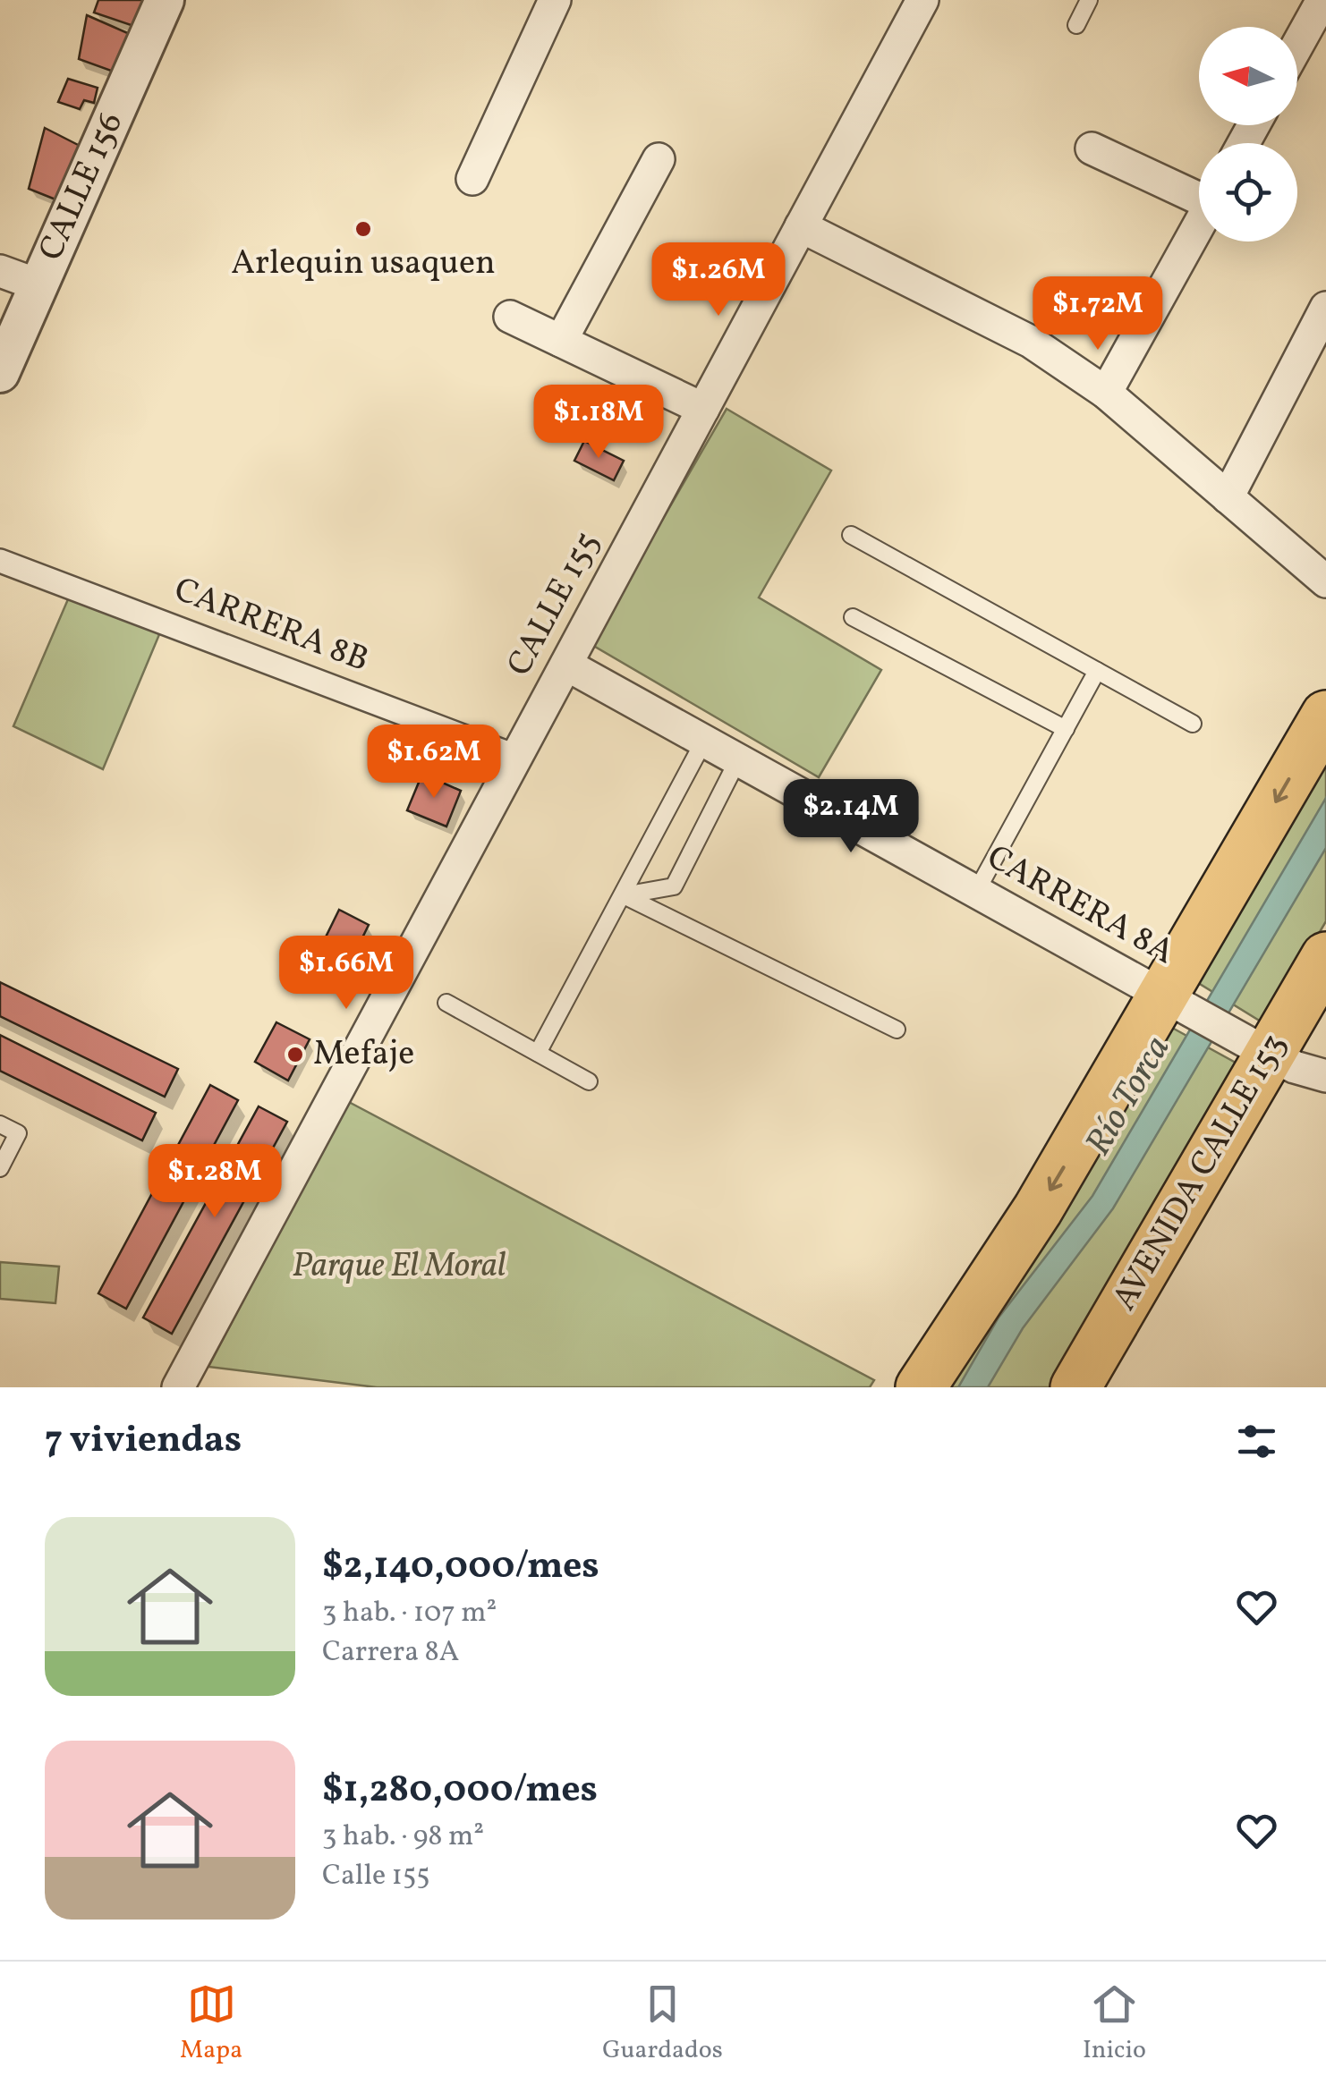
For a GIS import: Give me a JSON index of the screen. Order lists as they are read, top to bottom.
{
  "streets": {
    "main road": ["AVENIDA CALLE 153"],
    "street": [
      "CALLE 156",
      "CALLE 155",
      "CARRERA 8B",
      "CARRERA 8A"
    ]
  },
  "crossings": [
    ["CALLE 155", "CARRERA 8B"],
    ["CALLE 155", "CARRERA 8A"],
    ["CARRERA 8A", "AVENIDA CALLE 153"]
  ],
  "water": ["Río Torca"],
  "parks": ["Parque El Moral"],
  "places": ["Arlequin usaquen", "Mefaje"],
  "north": "left",
  "page": {
    "price": [
      "$1.26M",
      "$1.72M",
      "$1.18M",
      "$1.62M",
      "$2.14M",
      "$1.66M",
      "$1.28M"
    ],
    "heading": "7 viviendas",
    "list": [
      {
        "name": "$2,140,000/mes",
        "note": "3 hab. · 107 m² · Carrera 8A"
      },
      {
        "name": "$1,280,000/mes",
        "note": "3 hab. · 98 m² · Calle 155"
      }
    ],
    "tabs": ["Mapa", "Guardados", "Inicio"]
  }
}
